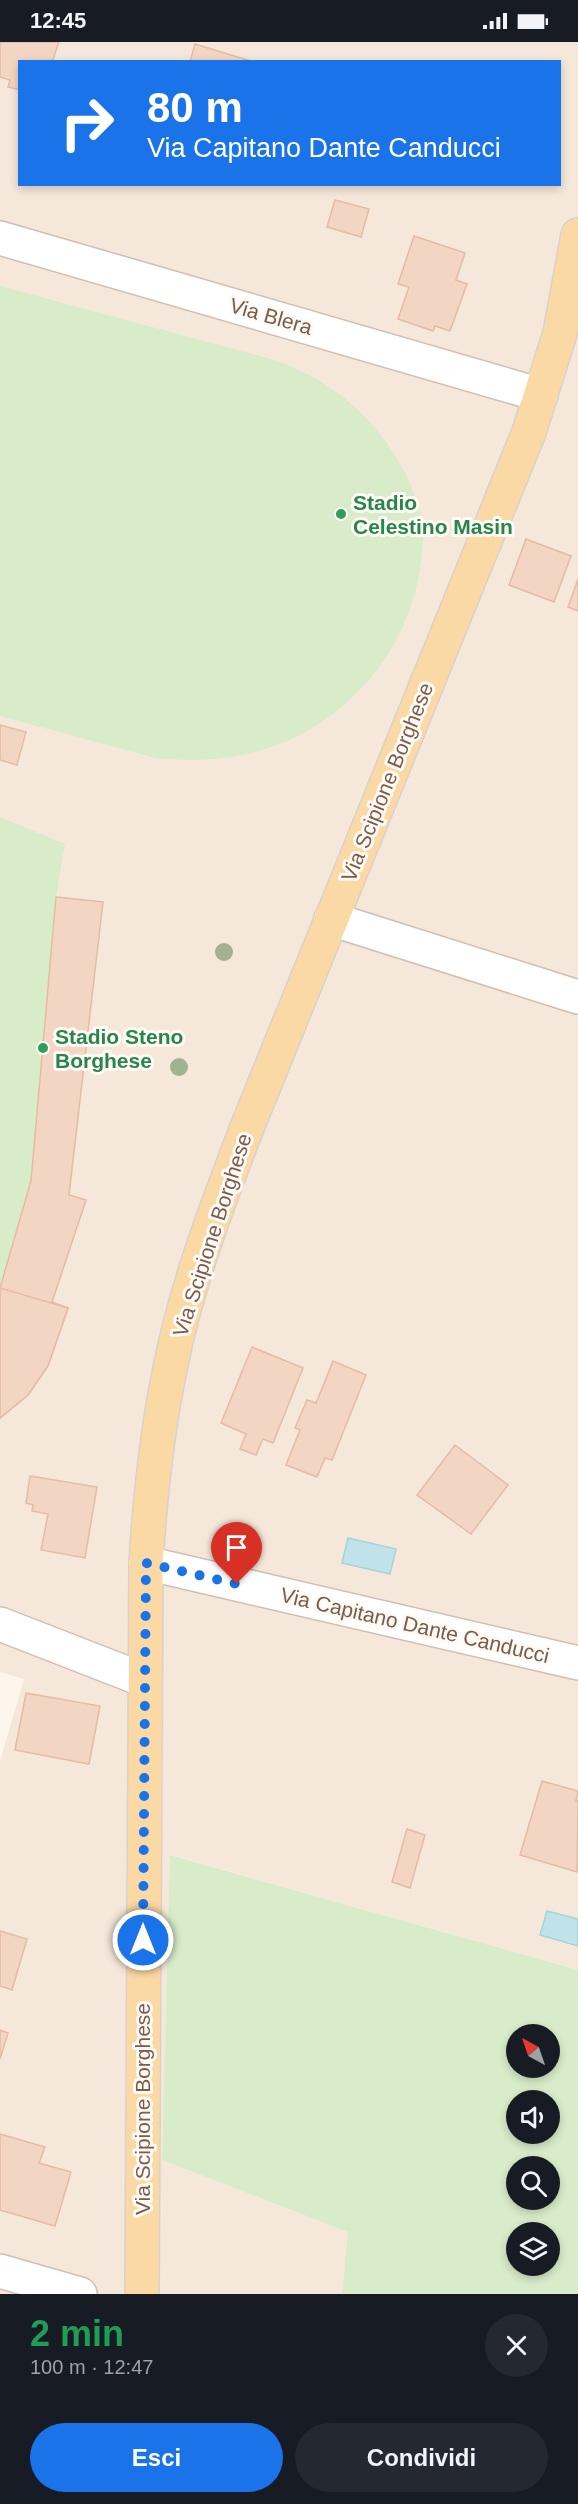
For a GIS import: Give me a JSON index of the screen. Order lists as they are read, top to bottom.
{
  "streets": {
    "main road": ["Via Scipione Borghese"],
    "street": ["Via Blera", "Via Capitano Dante Canducci"]
  },
  "crossings": [
    ["Via Blera", "Via Scipione Borghese"],
    ["Via Scipione Borghese", "Via Capitano Dante Canducci"]
  ],
  "places": ["Stadio Celestino Masin", "Stadio Steno Borghese"],
  "north": "top left",
  "page": {
    "status": "12:45",
    "turn": ["80 m", "Via Capitano Dante Canducci"],
    "heading": ["2 min", "100 m · 12:47"],
    "buttons": ["Esci", "Condividi"]
  }
}
